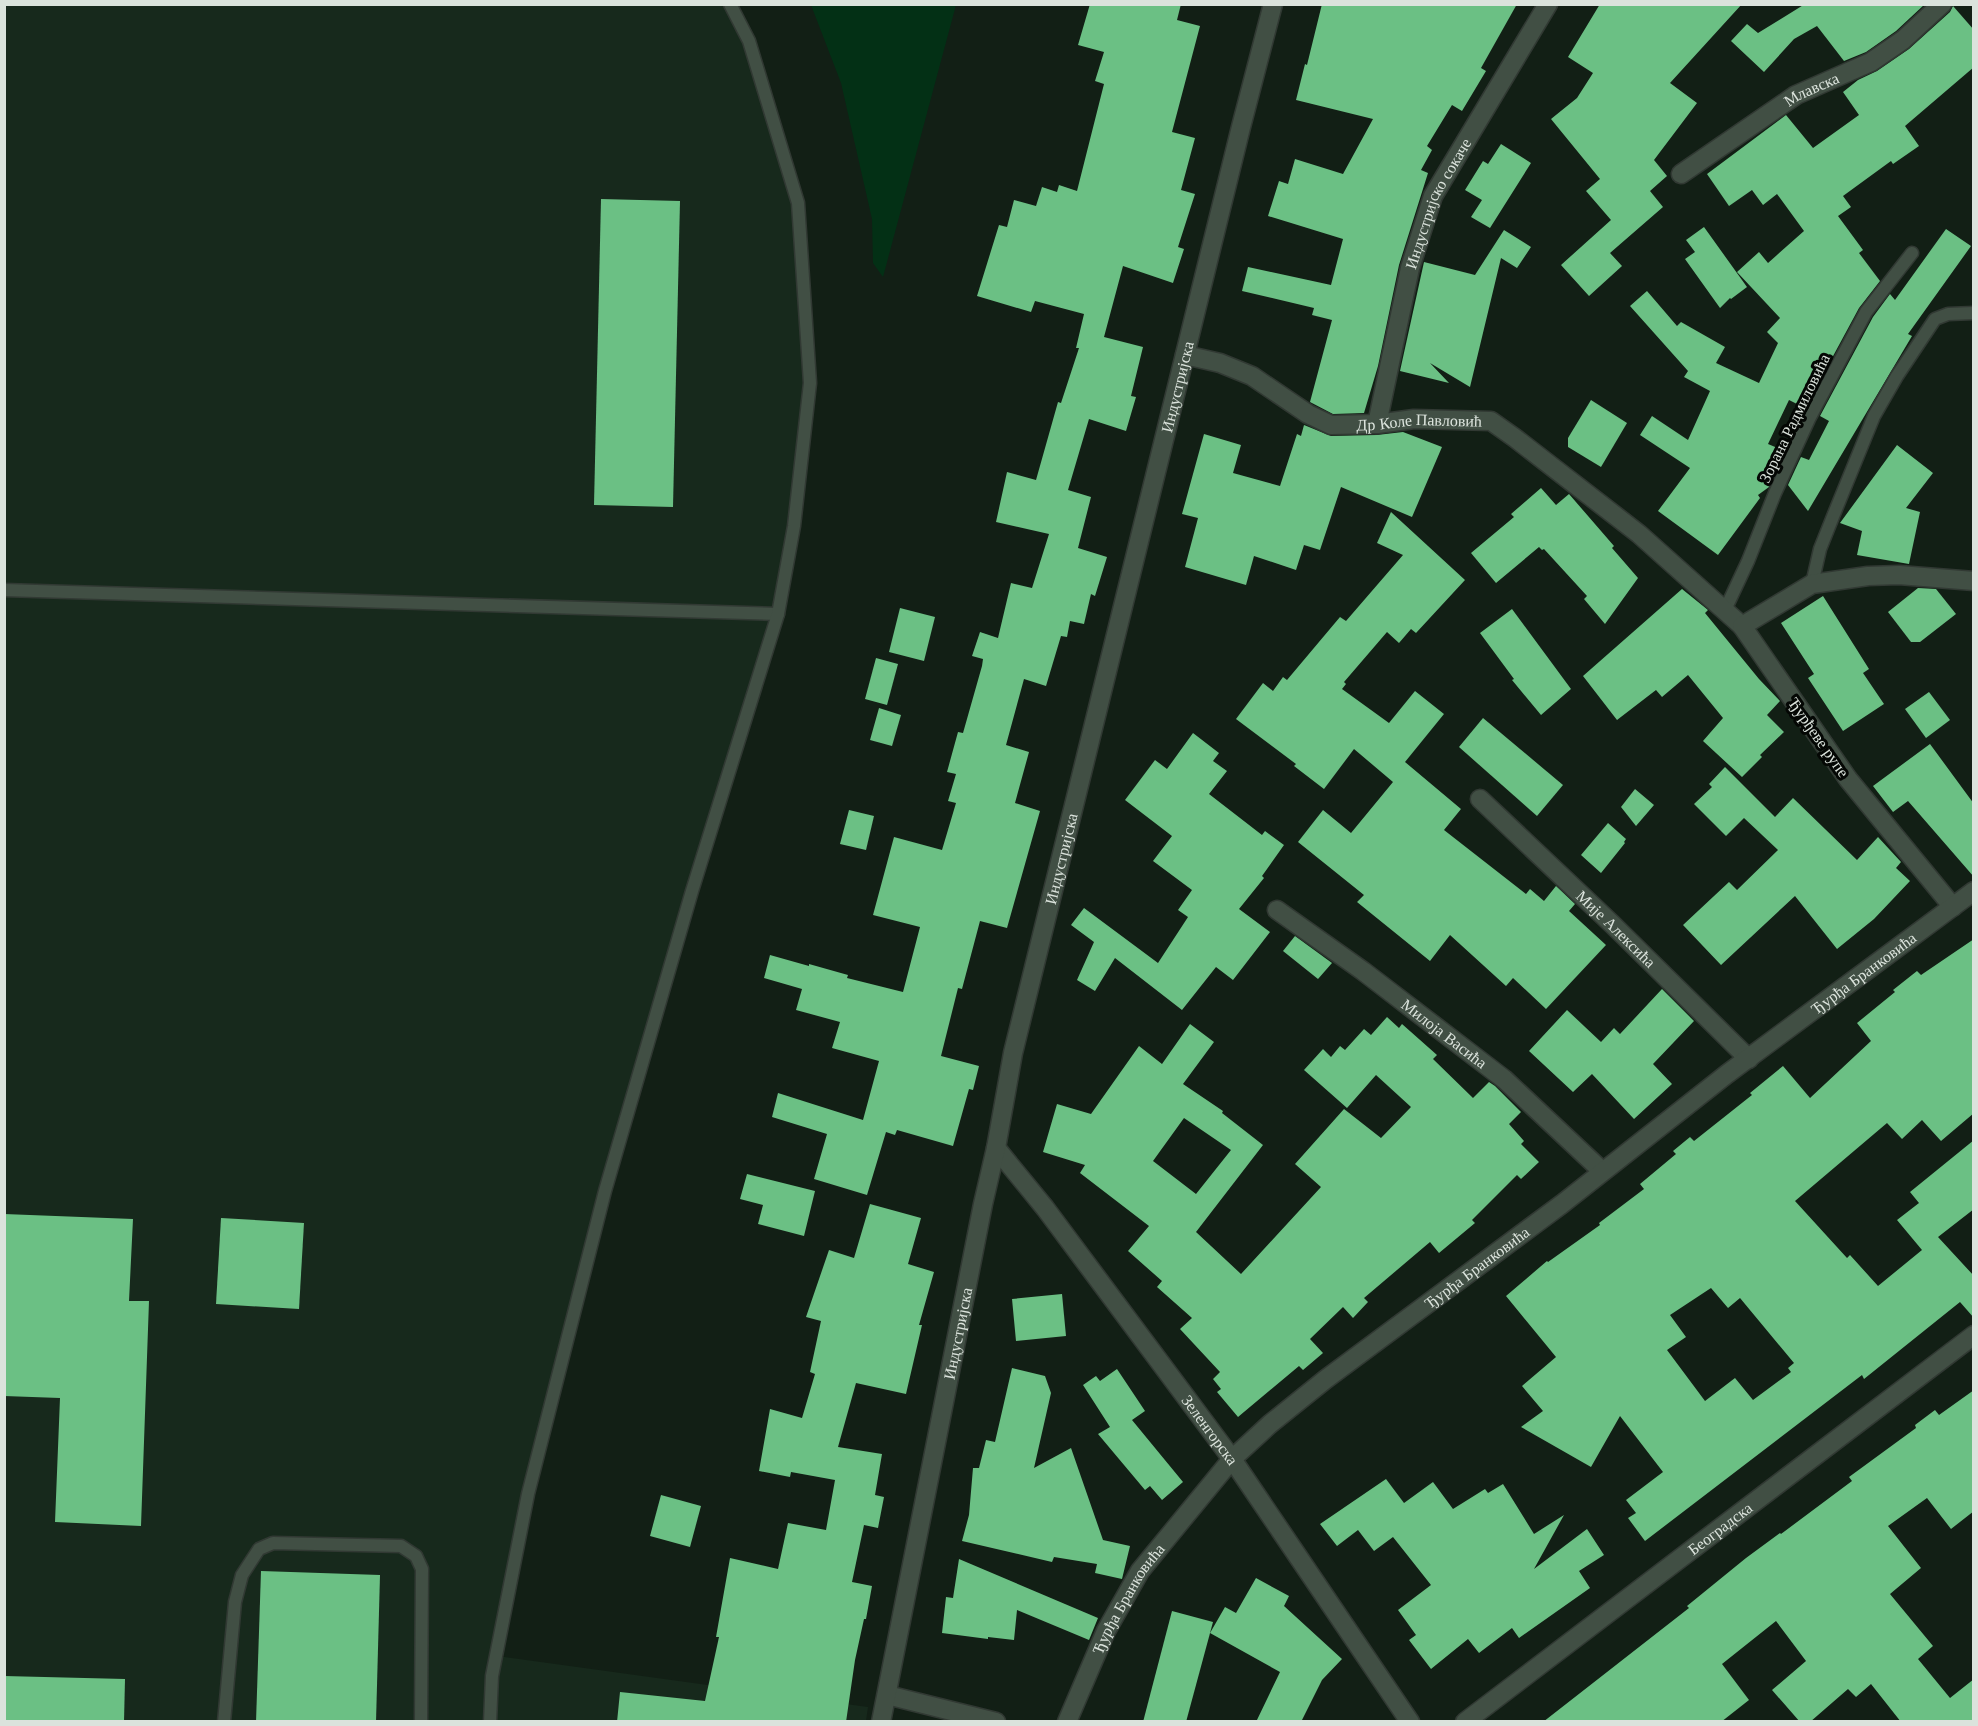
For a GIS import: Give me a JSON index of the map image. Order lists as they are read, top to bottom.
{
  "streets": {
    "street": [
      "Млавска",
      "Индустријско сокаче",
      "Индустријска",
      "Др Коле Павловић",
      "Ђурђеве рупе",
      "Мије Алексића",
      "Ђурђа Бранковића",
      "Милоја Васића",
      "Зеленгорска",
      "Београдска"
    ],
    "lane": ["Зорана Радмиловића"]
  },
  "crossings": [
    ["Индустријско сокаче", "Др Коле Павловић"],
    ["Индустријска", "Др Коле Павловић"],
    ["Индустријска", "Зеленгорска"],
    ["Зорана Радмиловића", "Др Коле Павловић"],
    ["Др Коле Павловић", "Ђурђеве рупе"],
    ["Ђурђеве рупе", "Ђурђа Бранковића"],
    ["Мије Алексића", "Ђурђа Бранковића"],
    ["Ђурђа Бранковића", "Милоја Васића"],
    ["Ђурђа Бранковића", "Зеленгорска"]
  ]
}
